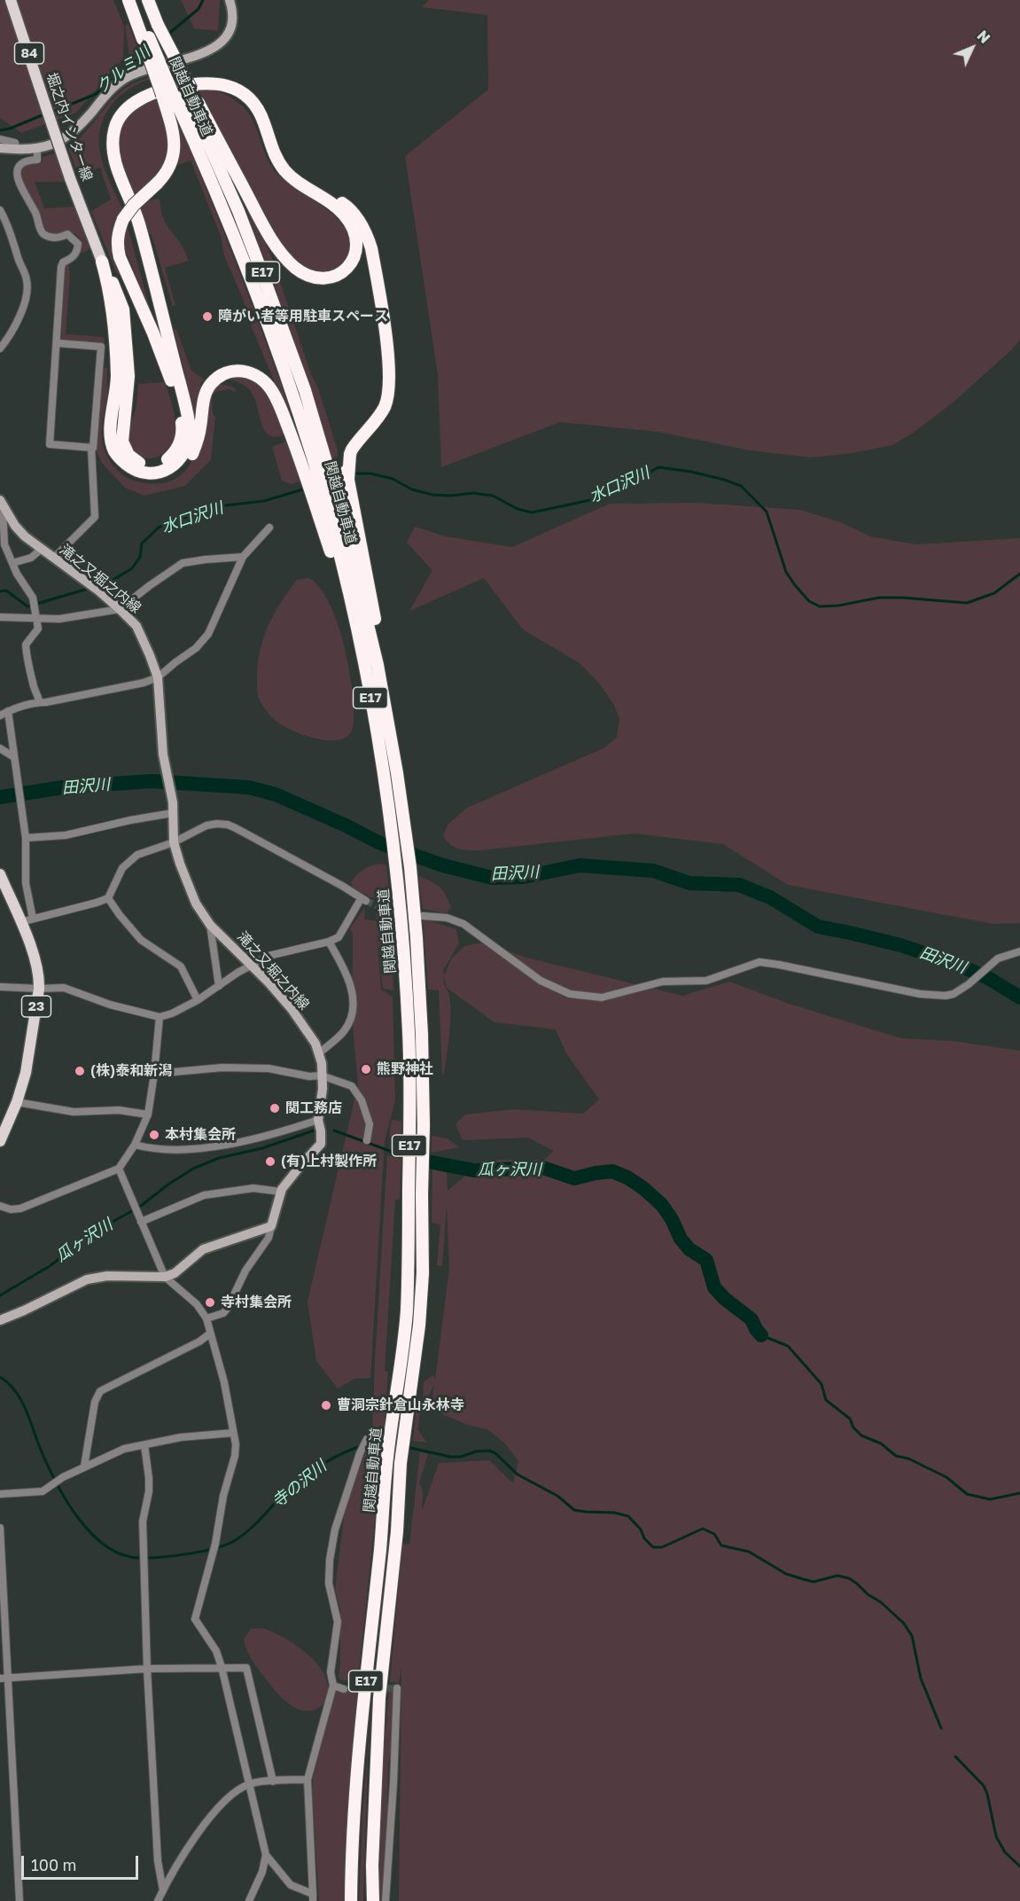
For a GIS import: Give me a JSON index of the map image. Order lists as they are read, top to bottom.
{
  "streets": {
    "highway": ["関越自動車道", "E17"],
    "main road": [
      "84",
      "堀之内インター線",
      "滝之又堀之内線",
      "23"
    ]
  },
  "water": [
    "クルミ川",
    "水口沢川",
    "田沢川",
    "瓜ヶ沢川",
    "寺の沢川"
  ],
  "places": [
    "障がい者等用駐車スペース",
    "熊野神社",
    "(株)泰和新潟",
    "関工務店",
    "本村集会所",
    "(有)上村製作所",
    "寺村集会所",
    "曹洞宗針倉山永林寺"
  ],
  "scale_bar": "100 m",
  "north": "top right"
}
